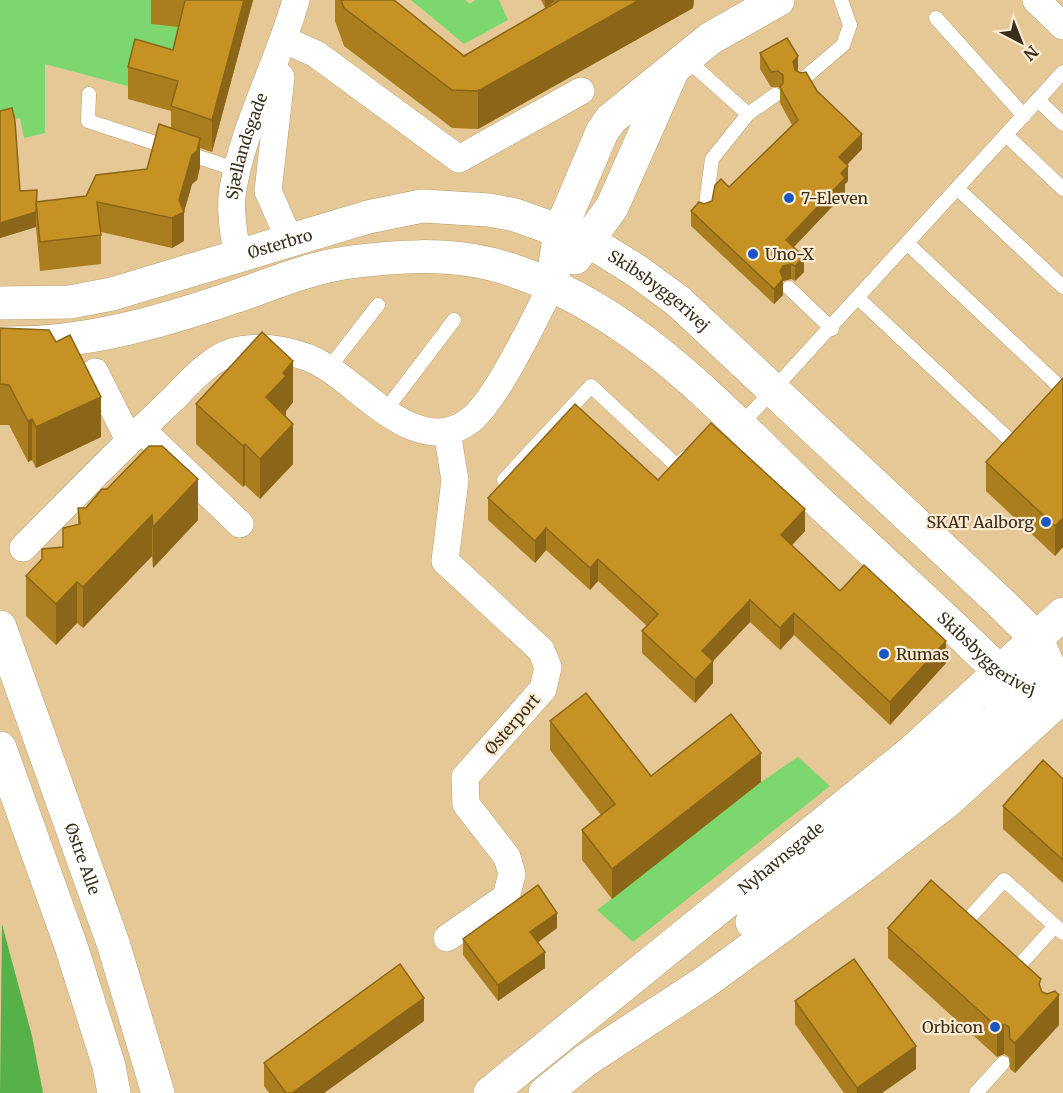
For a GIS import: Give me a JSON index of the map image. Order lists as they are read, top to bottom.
{
  "streets": {
    "street": [
      "Sjællandsgade",
      "Østerbro",
      "Skibsbyggerivej",
      "Østerport",
      "Østre Alle",
      "Nyhavnsgade"
    ]
  },
  "crossings": [
    ["Sjællandsgade", "Østerbro"],
    ["Østerbro", "Skibsbyggerivej"],
    ["Skibsbyggerivej", "Nyhavnsgade"]
  ],
  "places": [
    "7-Eleven",
    "Uno-X",
    "SKAT Aalborg",
    "Rumas",
    "Orbicon"
  ],
  "north": "bottom right"
}
